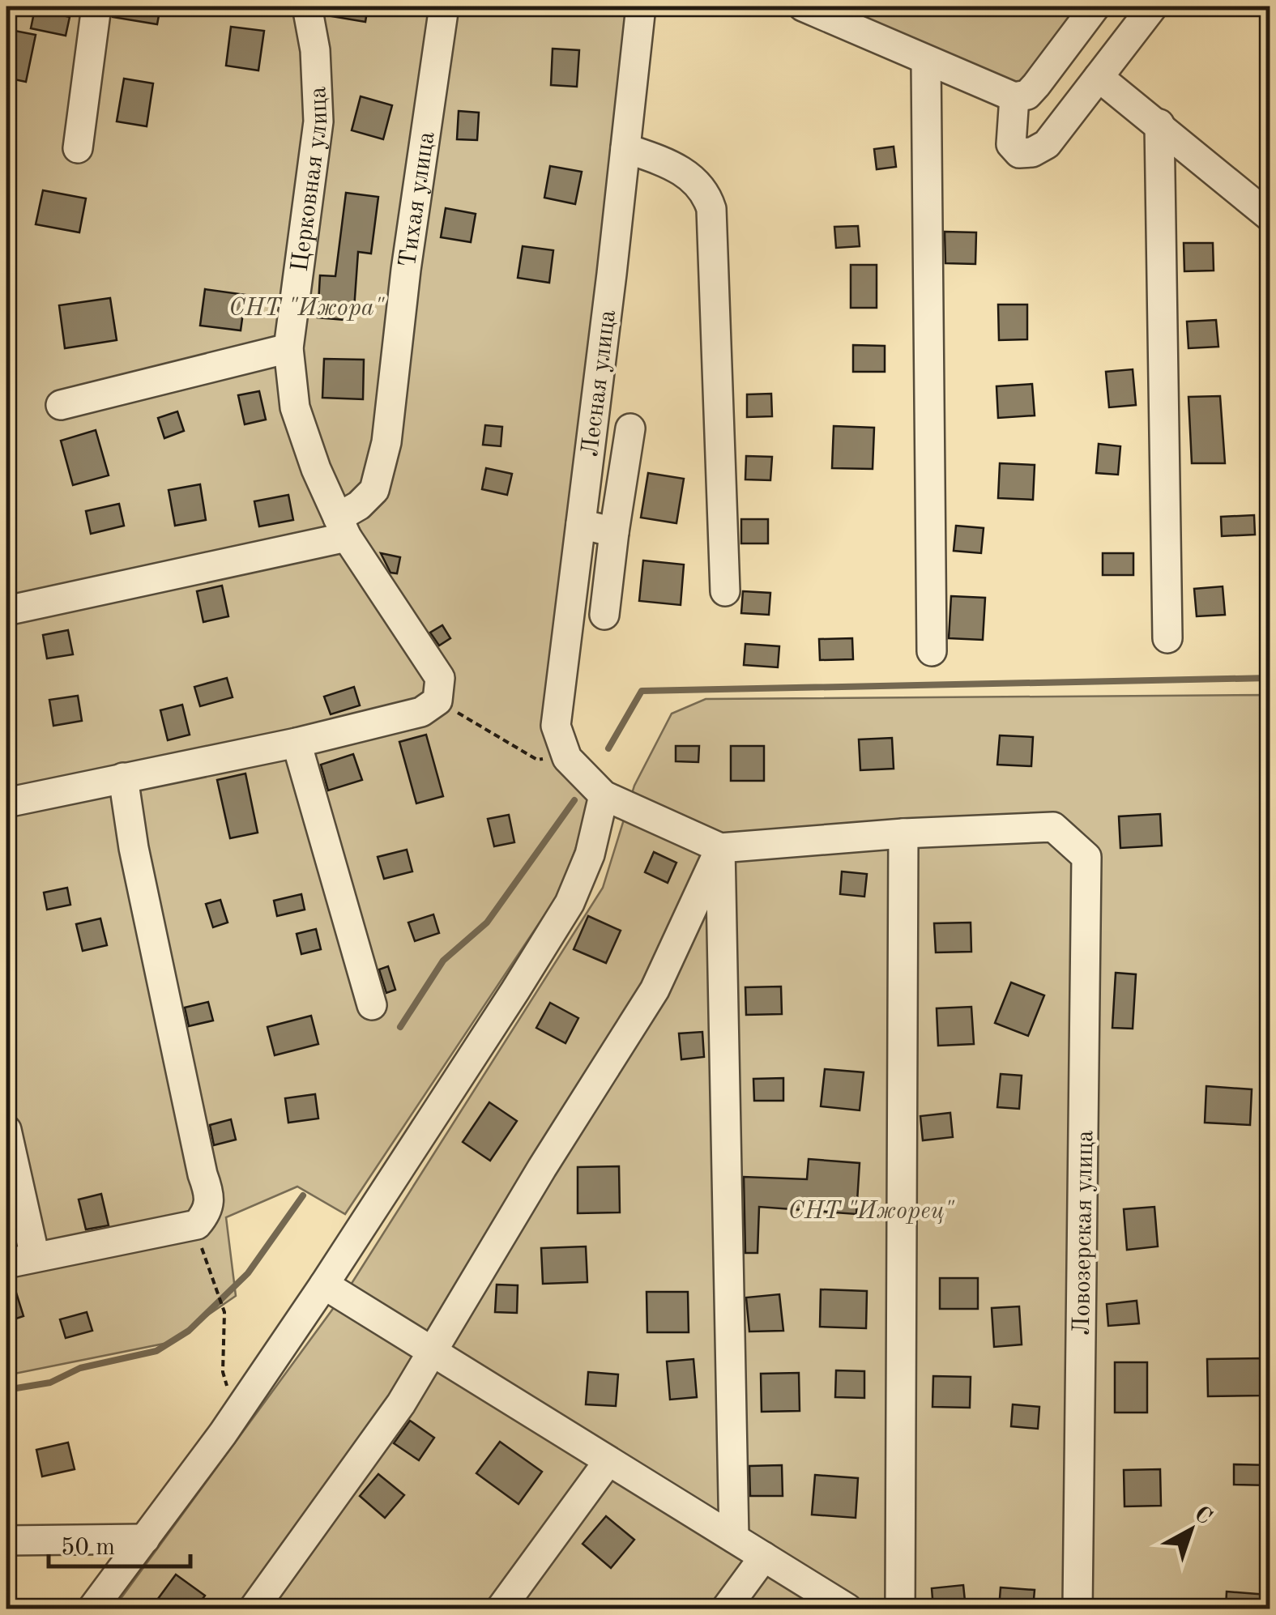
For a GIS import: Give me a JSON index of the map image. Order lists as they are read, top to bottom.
{
  "streets": {
    "street": [
      "Церковная улица",
      "Тихая улица",
      "Лесная улица",
      "Ловозерская улица"
    ]
  },
  "crossings": [
    ["Церковная улица", "Тихая улица"]
  ],
  "parks": ["СНТ \"Ижора\"", "СНТ \"Ижорец\""],
  "scale_bar": "50 m",
  "north": "top right"
}
